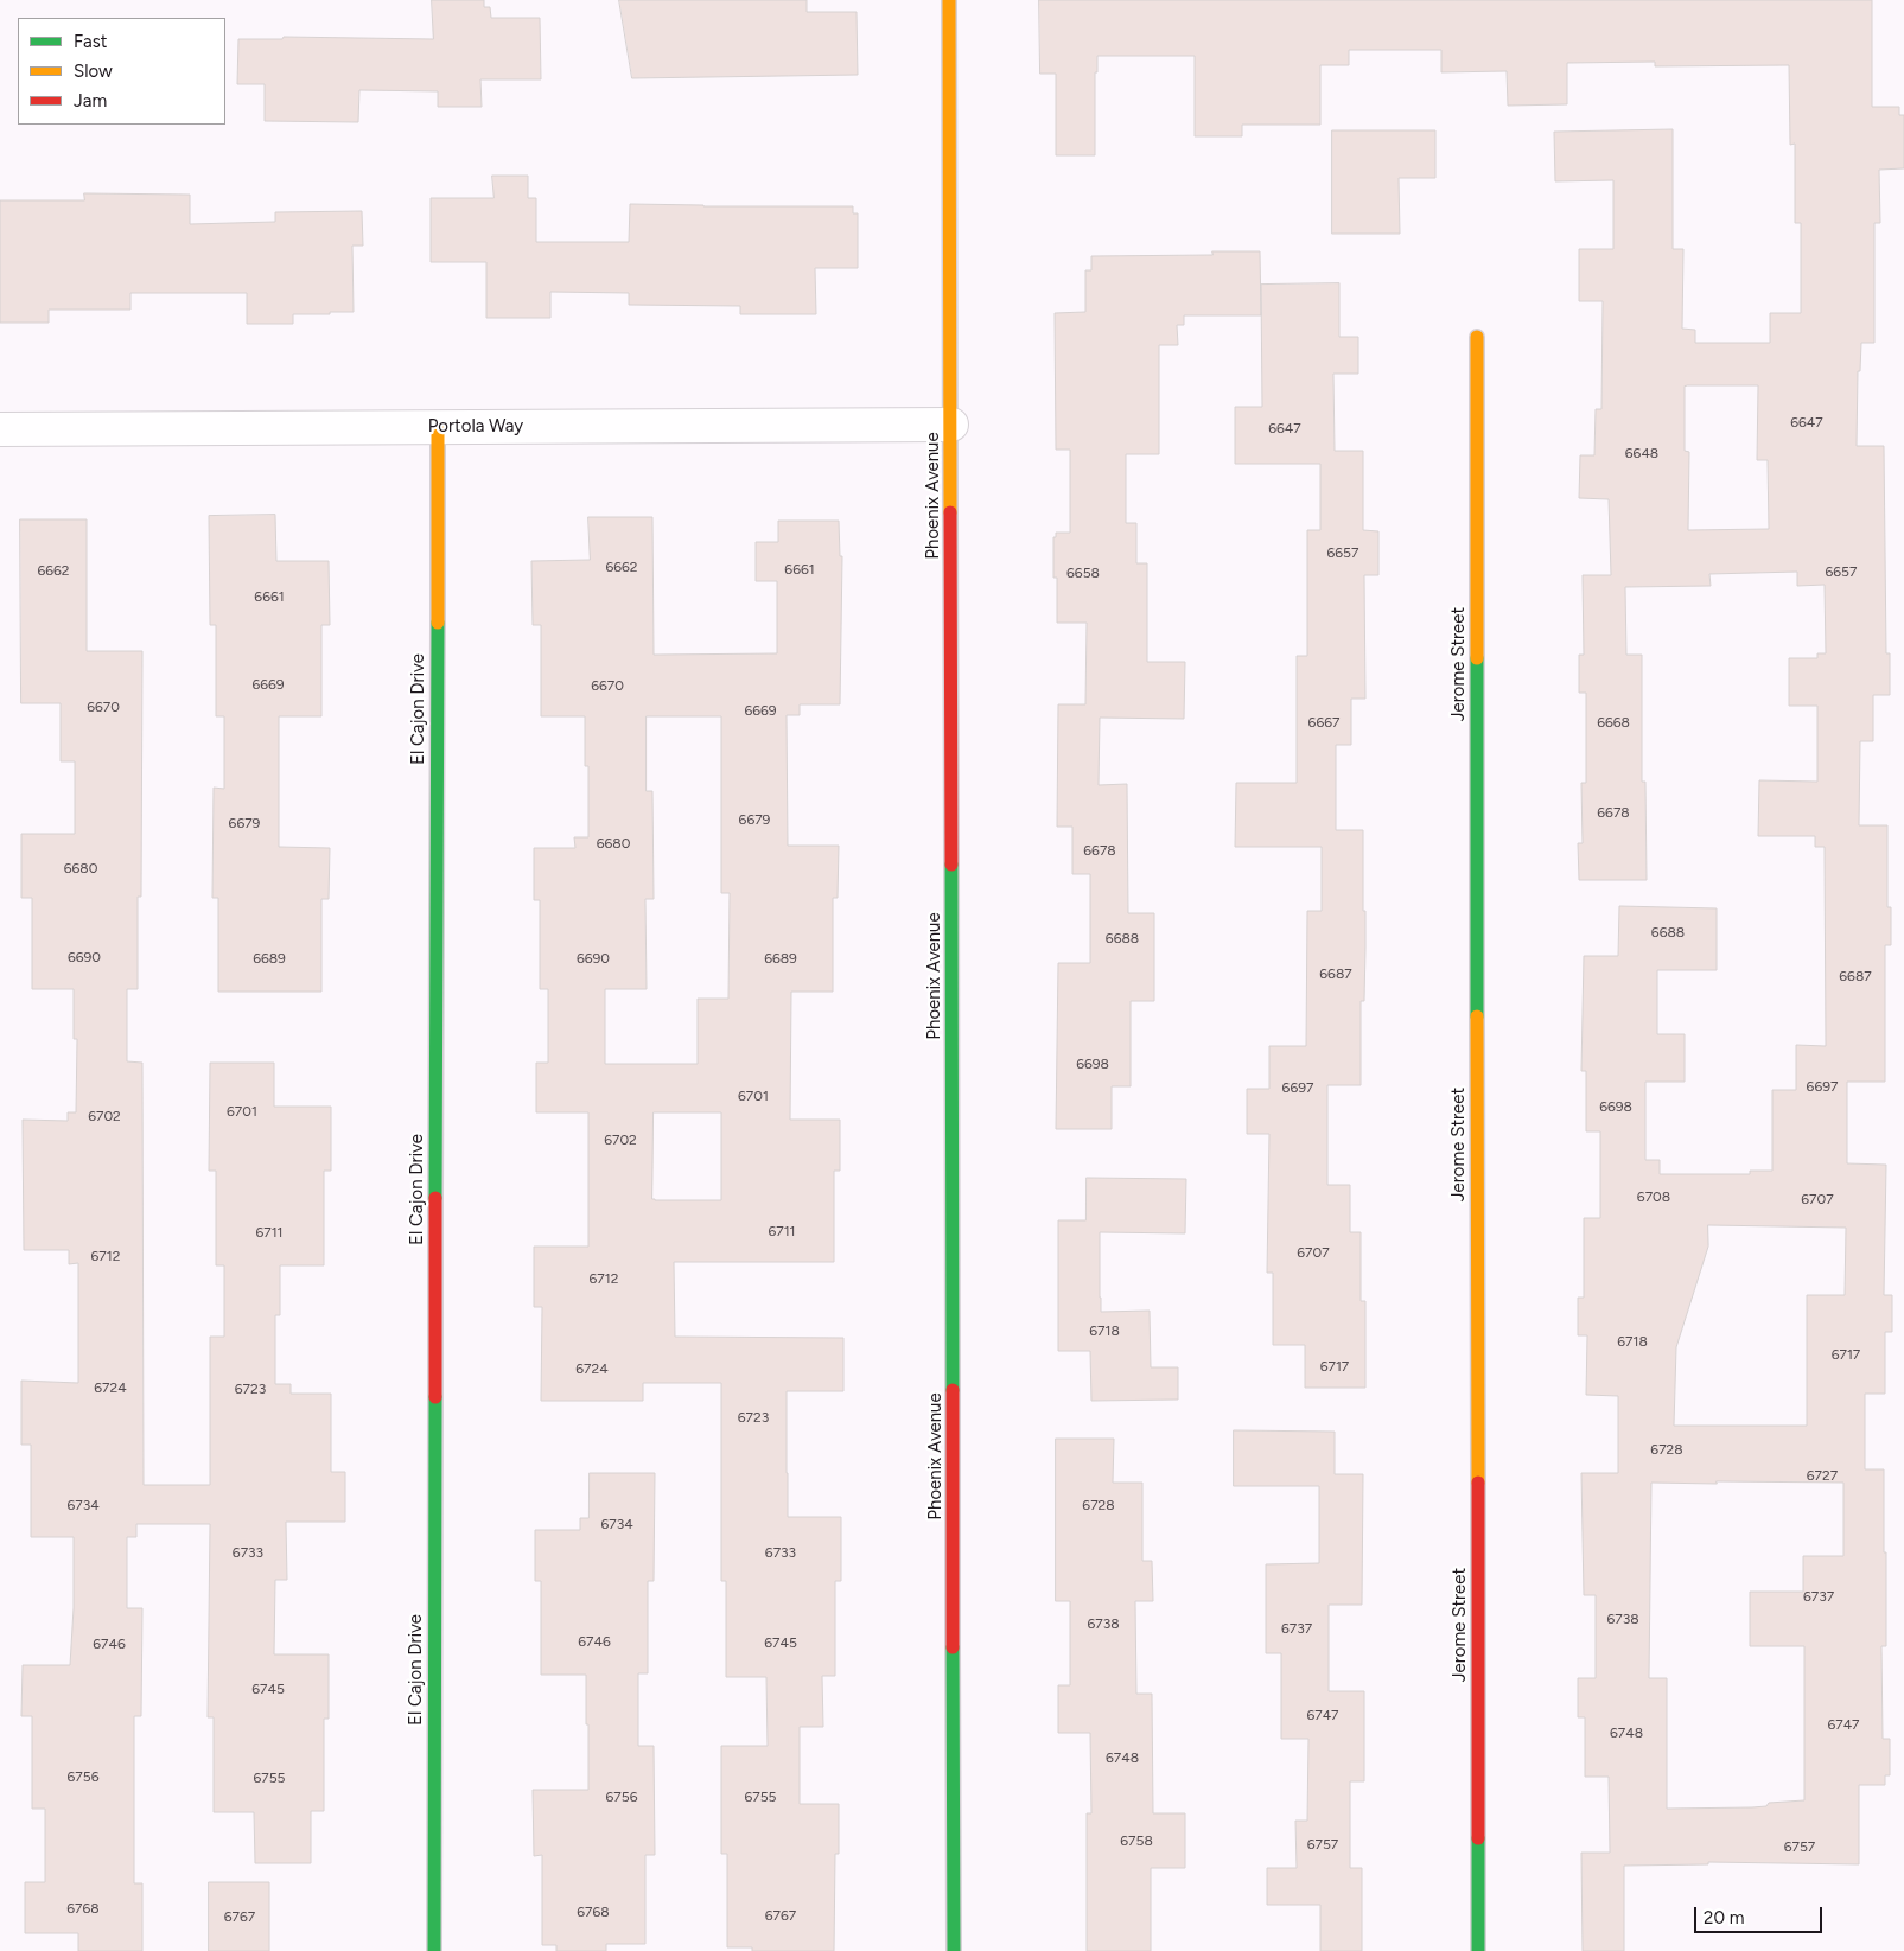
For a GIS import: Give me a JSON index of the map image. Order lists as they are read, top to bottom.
{
  "streets": {
    "street": [
      "Portola Way",
      "Phoenix Avenue",
      "Jerome Street",
      "El Cajon Drive"
    ]
  },
  "crossings": [
    ["Portola Way", "Phoenix Avenue"],
    ["Portola Way", "El Cajon Drive"]
  ],
  "house_numbers": [
    "6647",
    "6647",
    "6648",
    "6657",
    "6662",
    "6661",
    "6662",
    "6657",
    "6658",
    "6661",
    "6669",
    "6670",
    "6670",
    "6669",
    "6667",
    "6668",
    "6678",
    "6679",
    "6679",
    "6680",
    "6678",
    "6680",
    "6688",
    "6688",
    "6690",
    "6689",
    "6690",
    "6689",
    "6687",
    "6687",
    "6698",
    "6697",
    "6697",
    "6701",
    "6698",
    "6701",
    "6702",
    "6702",
    "6708",
    "6707",
    "6711",
    "6711",
    "6707",
    "6712",
    "6712",
    "6718",
    "6718",
    "6717",
    "6717",
    "6724",
    "6724",
    "6723",
    "6723",
    "6728",
    "6727",
    "6734",
    "6728",
    "6734",
    "6733",
    "6733",
    "6737",
    "6738",
    "6738",
    "6737",
    "6746",
    "6745",
    "6746",
    "6745",
    "6747",
    "6747",
    "6748",
    "6748",
    "6756",
    "6755",
    "6756",
    "6755",
    "6758",
    "6757",
    "6757",
    "6768",
    "6768",
    "6767",
    "6767"
  ],
  "legend": ["Fast", "Slow", "Jam"],
  "scale_bar": "20 m"
}
